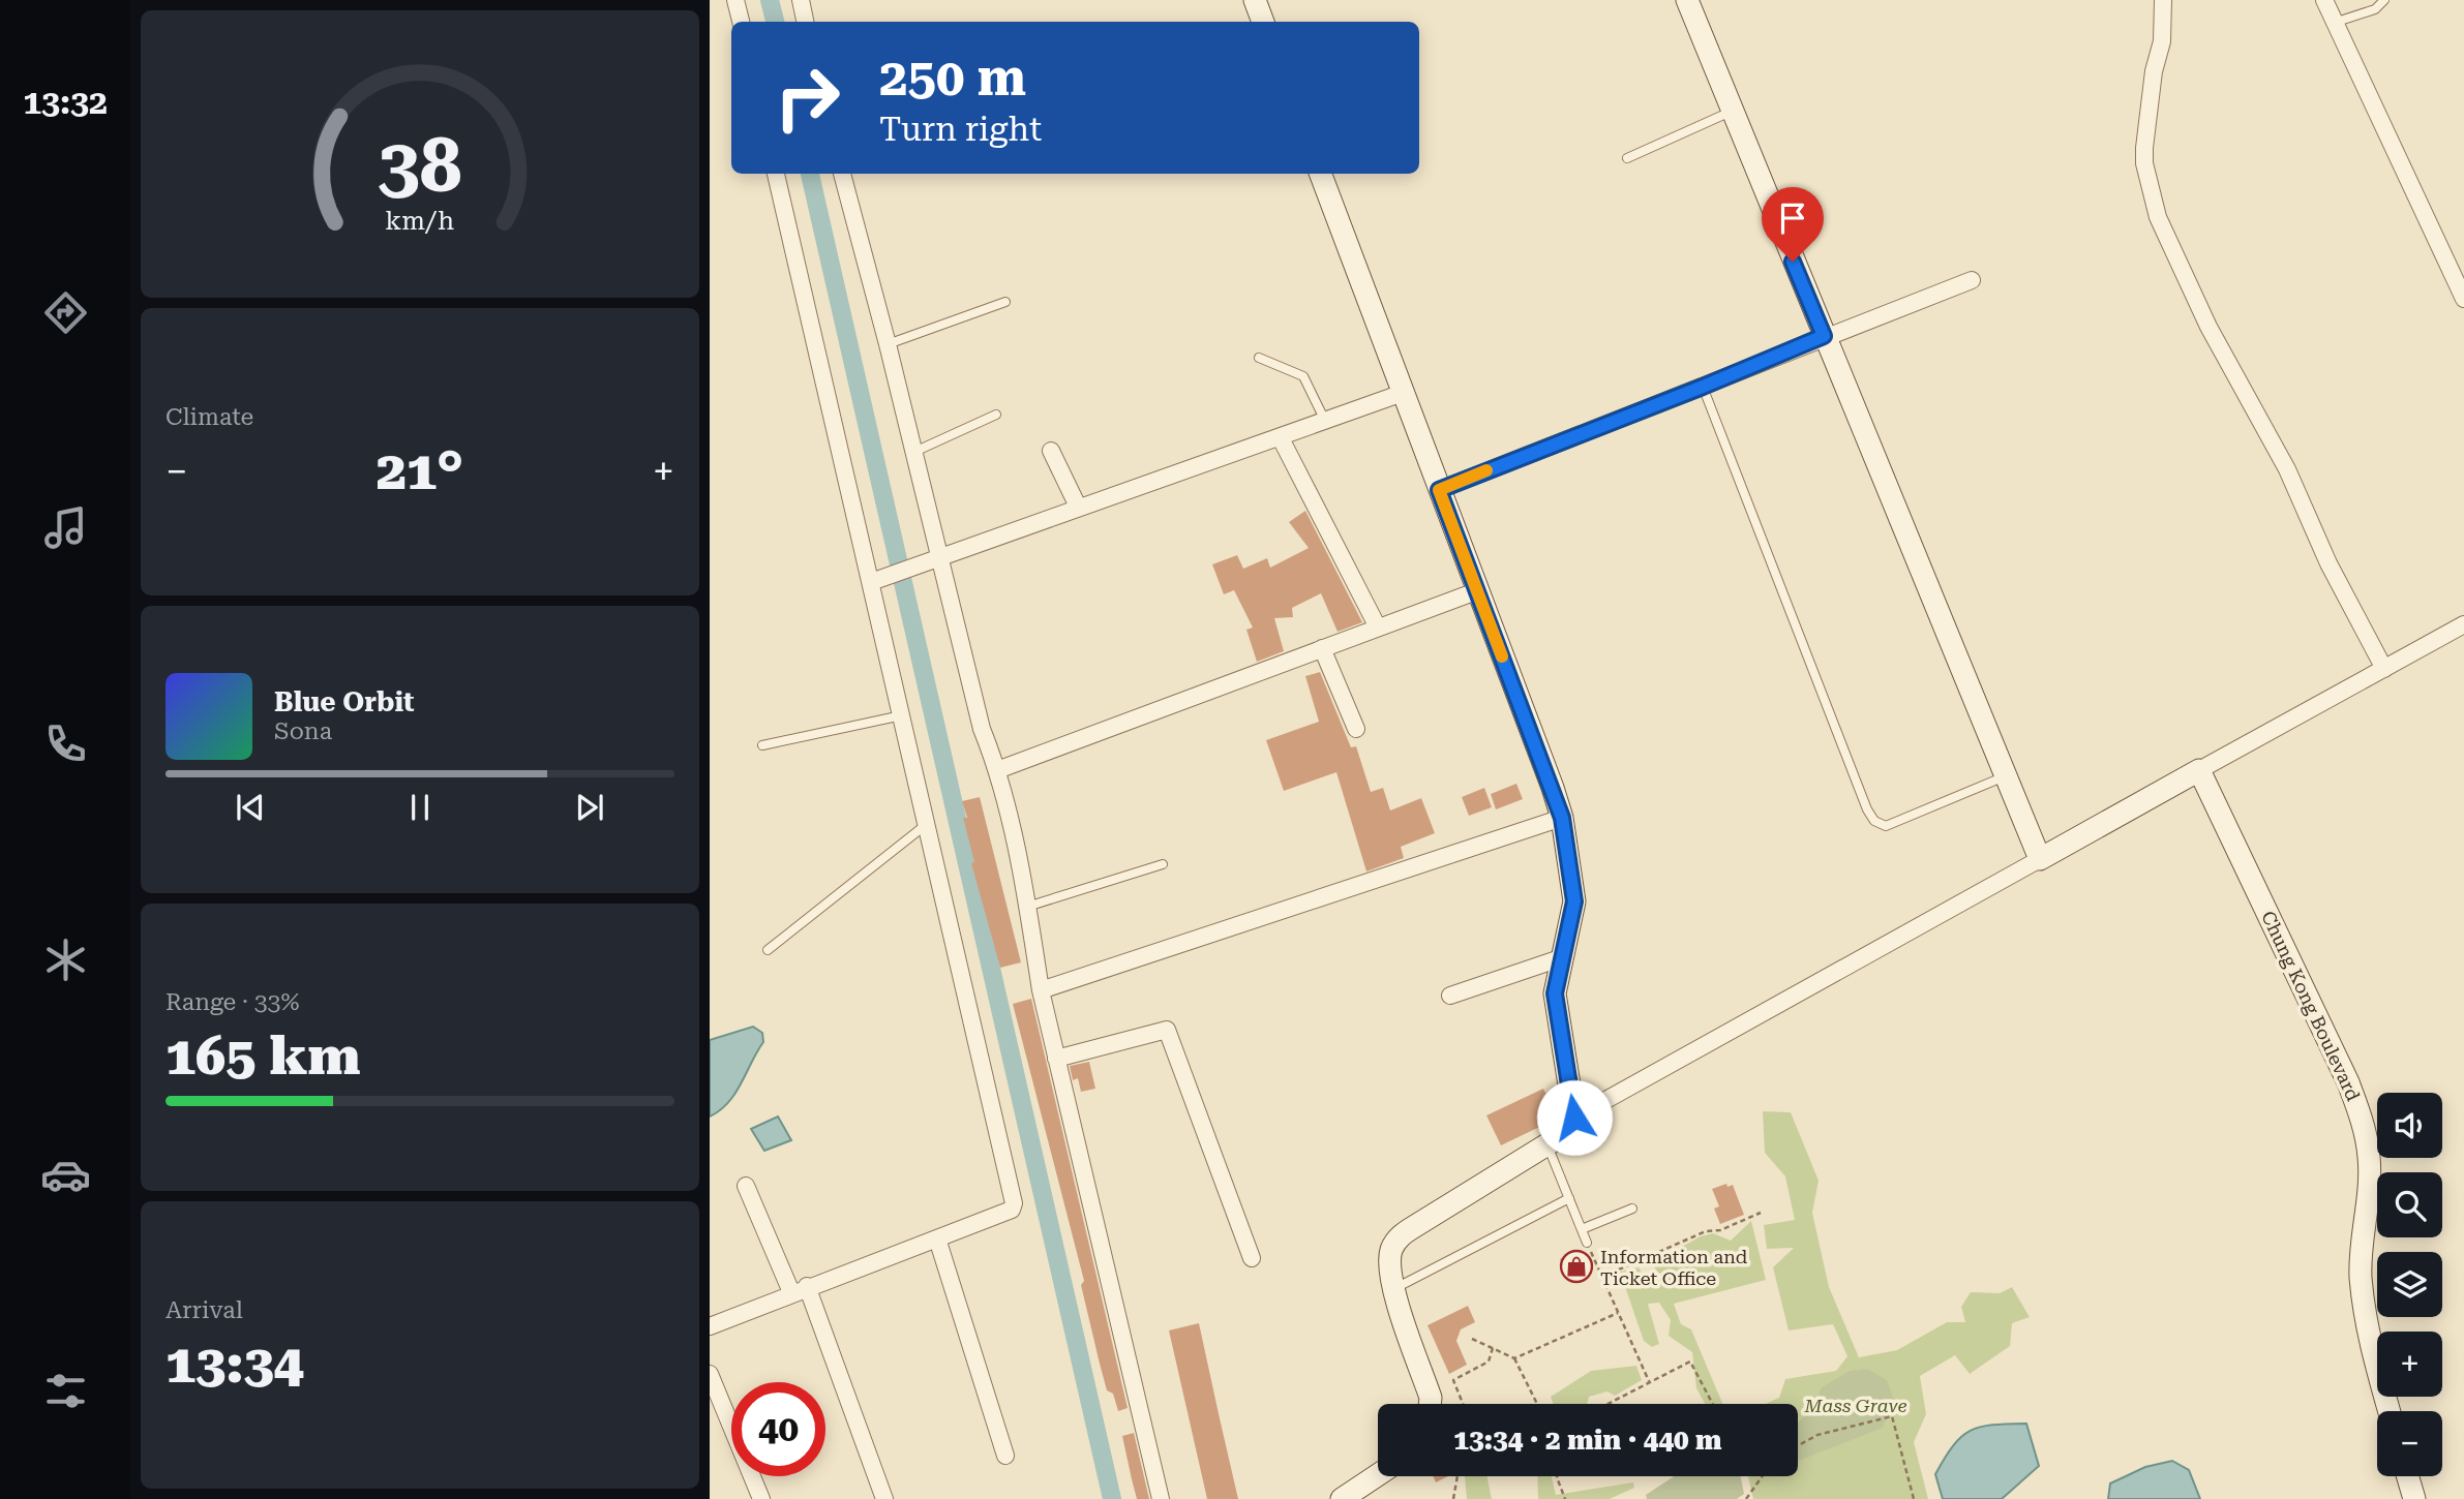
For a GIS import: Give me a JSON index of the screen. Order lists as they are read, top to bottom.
{
  "streets": {
    "main road": ["Chung Kong Boulevard"]
  },
  "parks": ["Mass Grave"],
  "places": {
    "shop": ["Information and Ticket Office"]
  },
  "page": {
    "tabs": "13:32",
    "turn": ["250 m", "Turn right"],
    "tile": [
      "Climate",
      ["Range · 33%", "165 km"],
      ["Arrival", "13:34"]
    ],
    "heat": ["−", "21°", "+"],
    "song": ["Blue Orbit", "Sona"],
    "map_buttons": ["+", "−"],
    "limit": "40",
    "trip": "13:34 · 2 min · 440 m",
    "gauge": ["38", "km/h"]
  }
}
